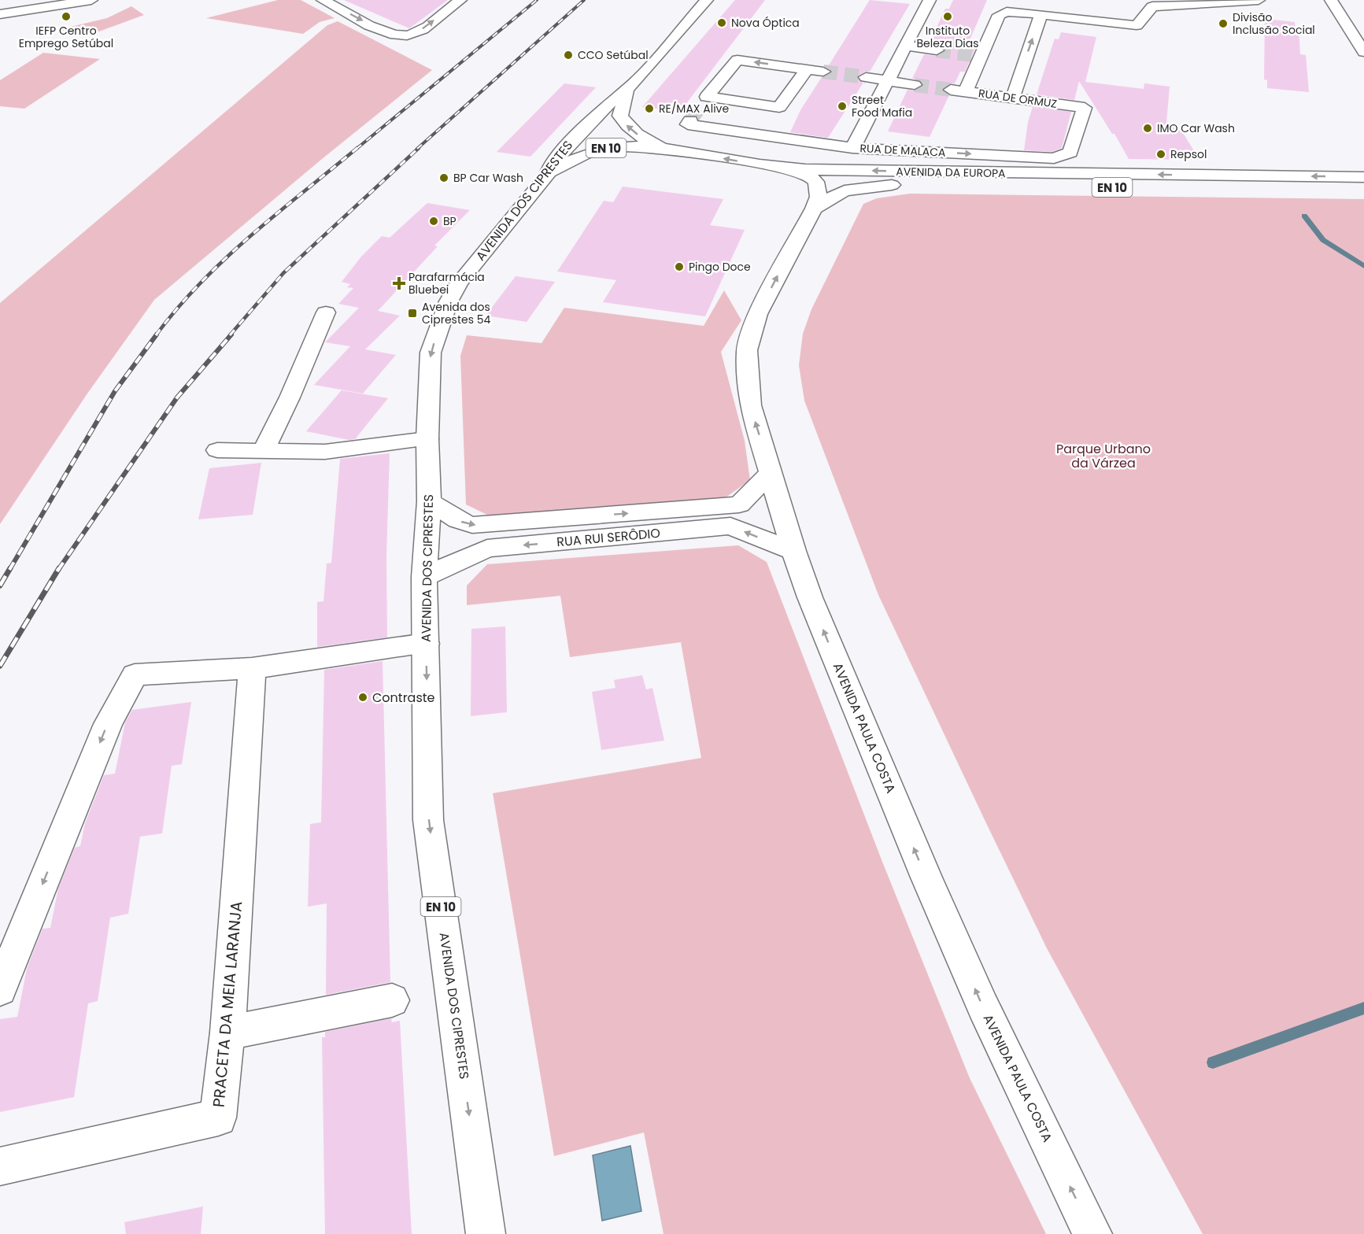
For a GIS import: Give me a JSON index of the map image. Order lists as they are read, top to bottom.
{
  "streets": {
    "main road": [
      "RUA DE ORMUZ",
      "EN 10",
      "RUA DE MALACA",
      "AVENIDA DA EUROPA",
      "AVENIDA DOS CIPRESTES",
      "RUA RUI SERÔDIO",
      "AVENIDA PAULA COSTA",
      "PRACETA DA MEIA LARANJA"
    ]
  },
  "crossings": [
    ["RUA DE ORMUZ", "RUA DE MALACA"],
    ["AVENIDA DA EUROPA", "AVENIDA DOS CIPRESTES"],
    ["AVENIDA DA EUROPA", "AVENIDA PAULA COSTA"],
    ["AVENIDA DOS CIPRESTES", "RUA RUI SERÔDIO"],
    ["RUA RUI SERÔDIO", "AVENIDA PAULA COSTA"]
  ],
  "one_way": ["RUA DE MALACA", "AVENIDA DOS CIPRESTES", "AVENIDA PAULA COSTA"],
  "parks": ["Parque Urbano da Várzea"],
  "places": {
    "other": [
      "IEFP Centro Emprego Setúbal",
      "Instituto Beleza Dias",
      "Nova Óptica",
      "Divisão Inclusão Social",
      "CCO Setúbal",
      "Street Food Mafia",
      "RE/MAX Alive",
      "IMO Car Wash",
      "Repsol",
      "BP Car Wash",
      "BP",
      "Pingo Doce",
      "Contraste"
    ],
    "health": ["Parafarmácia Bluebei"],
    "transit": ["Avenida dos Ciprestes 54"]
  }
}
